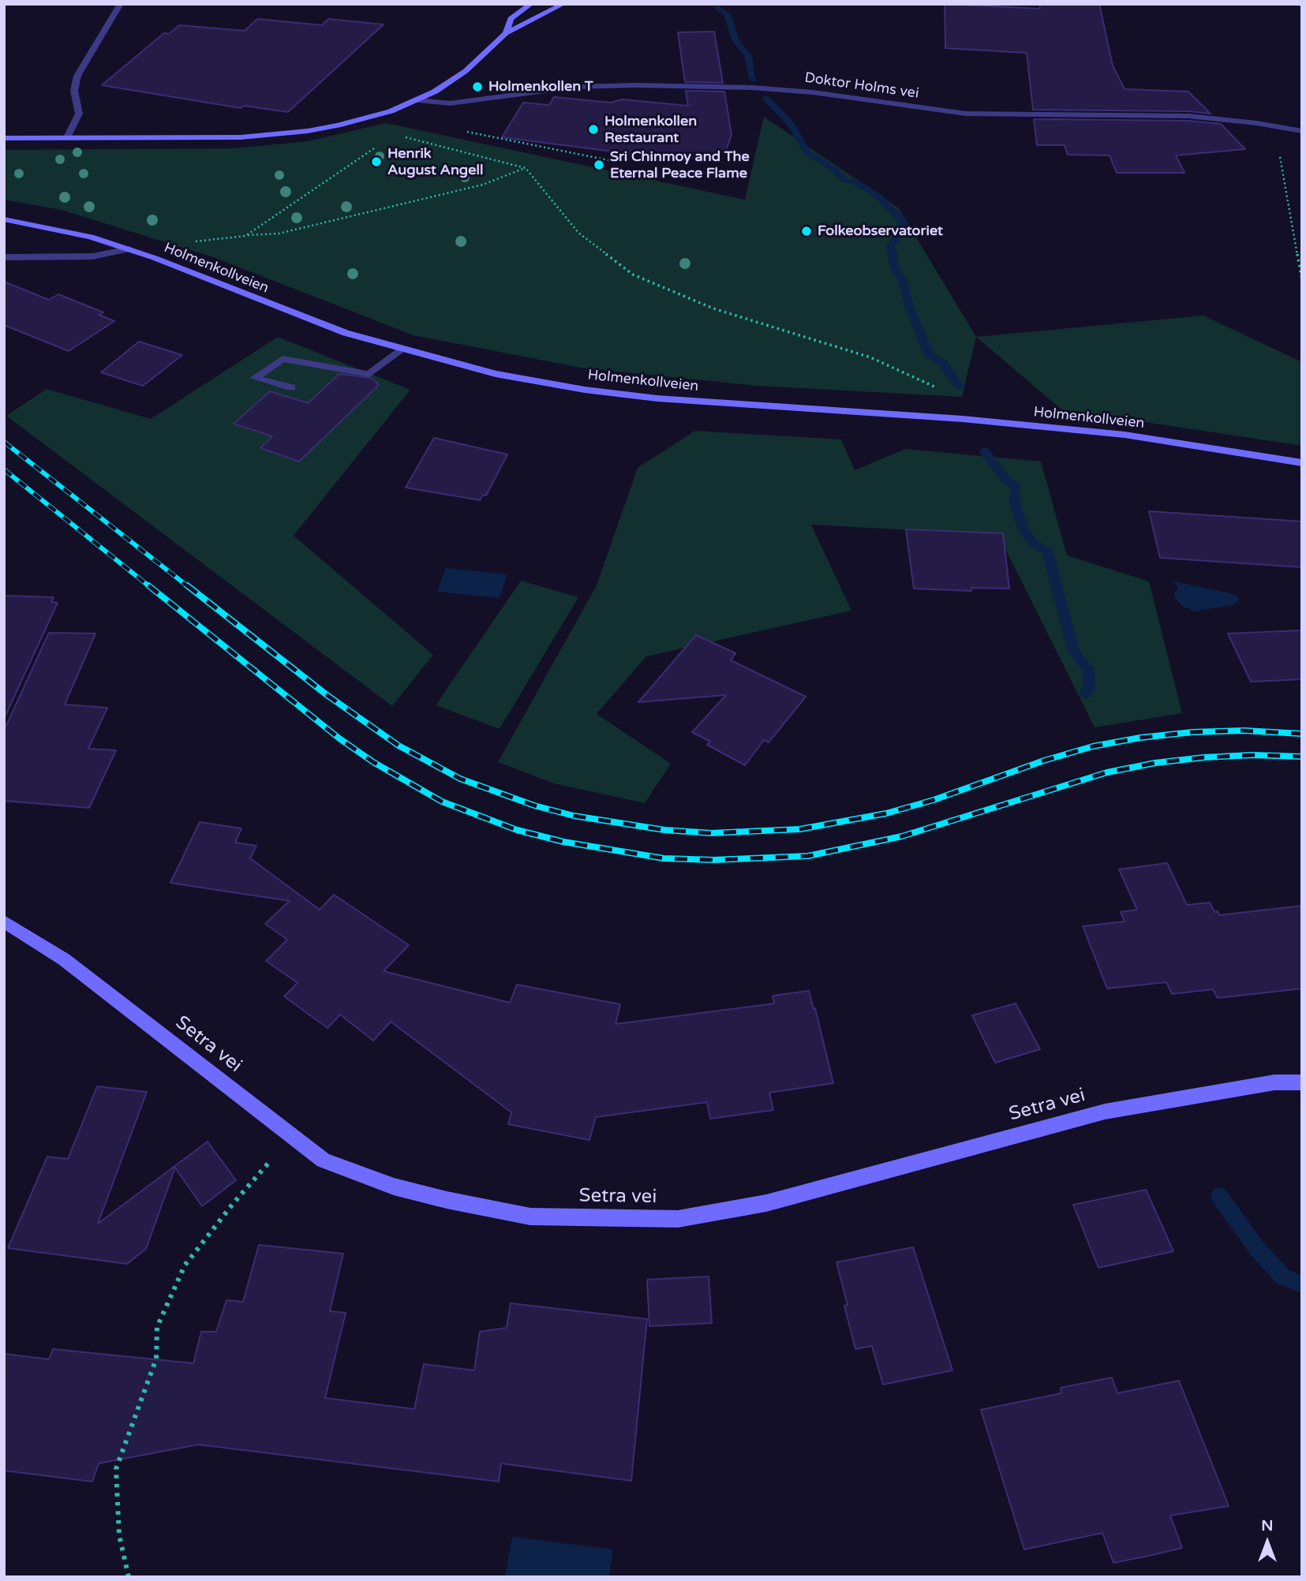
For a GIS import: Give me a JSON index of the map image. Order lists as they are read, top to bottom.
{
  "streets": {
    "main road": ["Holmenkollveien", "Setra vei"],
    "street": ["Doktor Holms vei"]
  },
  "places": [
    "Holmenkollen T",
    "Holmenkollen Restaurant",
    "Henrik August Angell",
    "Sri Chinmoy and The Eternal Peace Flame",
    "Folkeobservatoriet"
  ],
  "north": "top"
}
